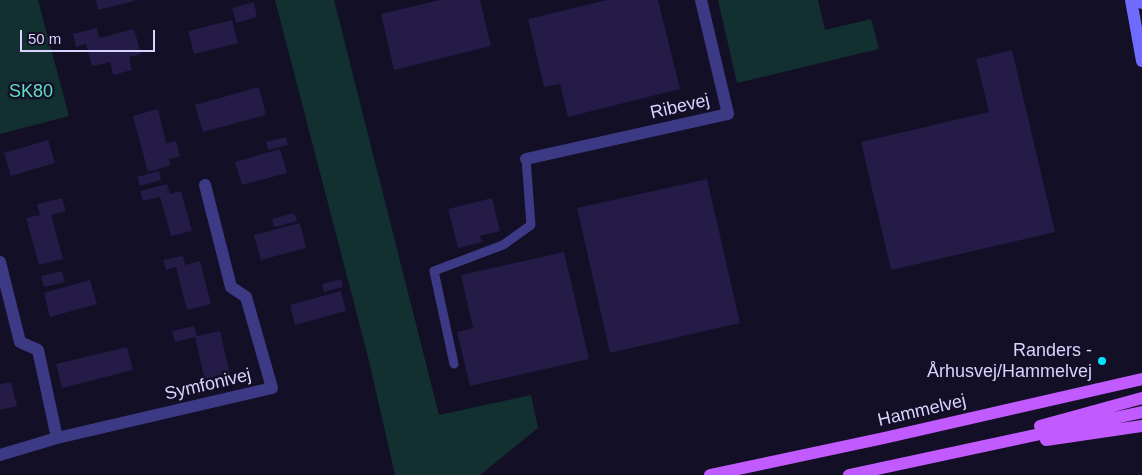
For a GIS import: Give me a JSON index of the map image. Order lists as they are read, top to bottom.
{
  "streets": {
    "main road": ["Hammelvej"],
    "street": ["Ribevej", "Symfonivej"]
  },
  "parks": ["SK80"],
  "places": ["Randers - Århusvej/Hammelvej"],
  "scale_bar": "50 m"
}
